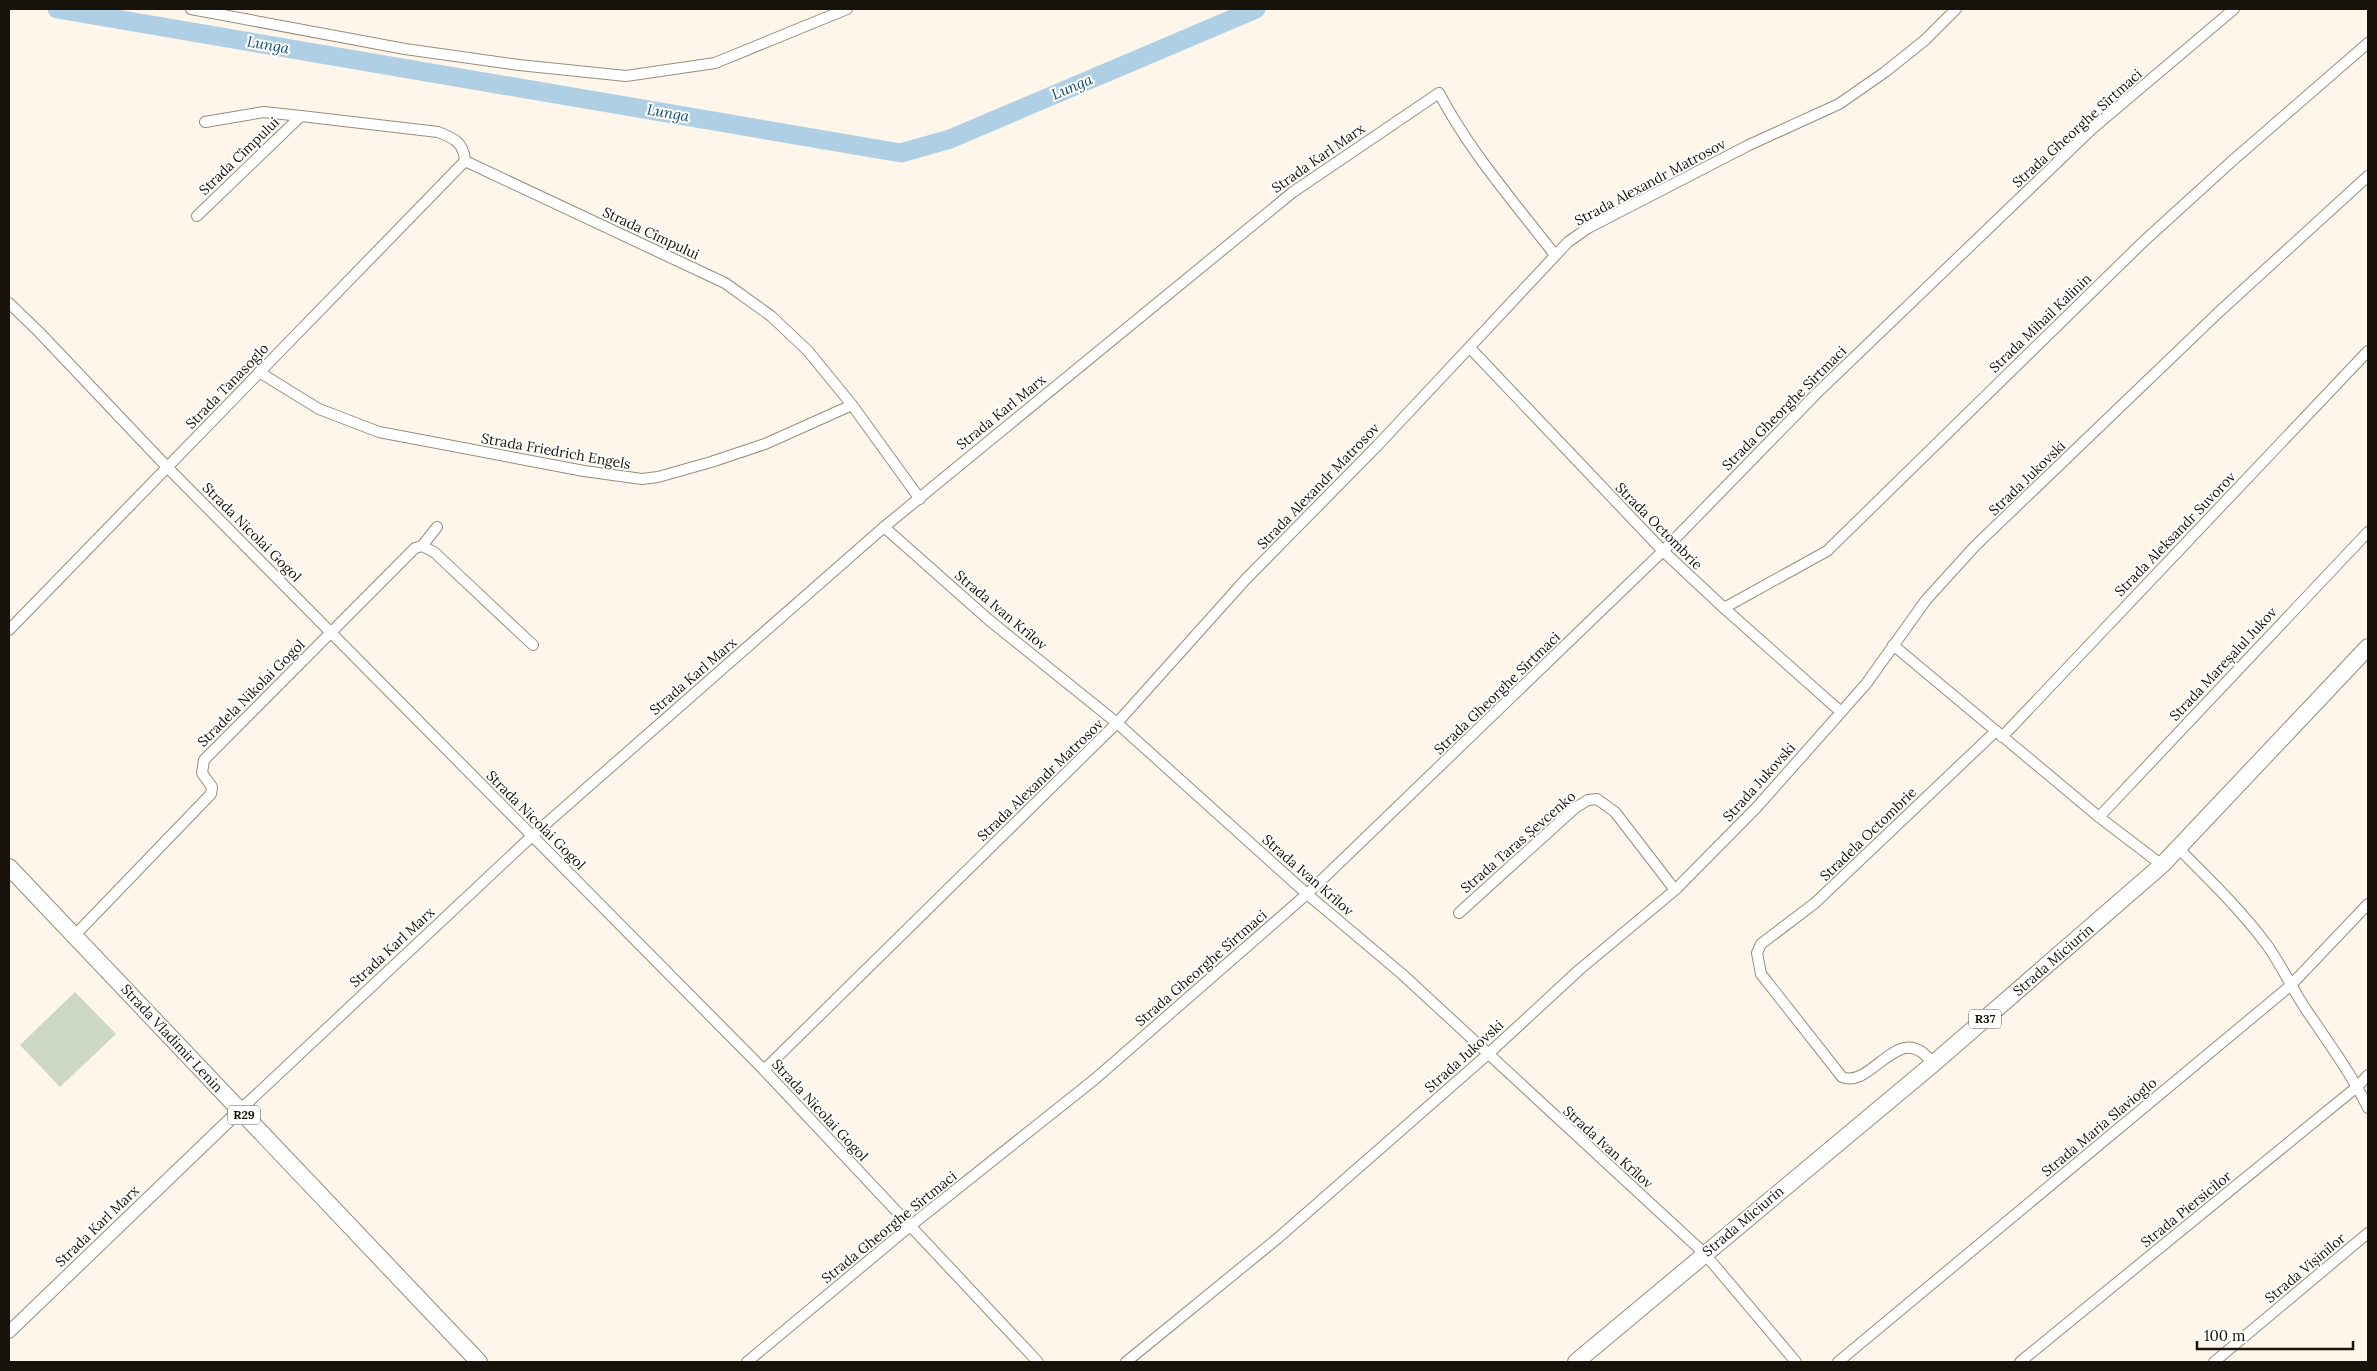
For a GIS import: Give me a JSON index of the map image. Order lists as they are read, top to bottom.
{
  "streets": {
    "main road": [
      "Strada Miciurin",
      "R37",
      "Strada Vladimir Lenin",
      "R29"
    ],
    "street": [
      "Strada Gheorghe Sîrtmaci",
      "Strada Cîmpului",
      "Strada Karl Marx",
      "Strada Alexandr Matrosov",
      "Strada Mihail Kalinin",
      "Strada Tanasoglo",
      "Strada Friedrich Engels",
      "Strada Jukovski",
      "Strada Octombrie",
      "Strada Nicolai Gogol",
      "Strada Aleksandr Suvorov",
      "Strada Ivan Krîlov",
      "Strada Mareșalul Jukov",
      "Stradela Nikolai Gogol",
      "Stradela Octombrie",
      "Strada Taras Șevcenko",
      "Strada Maria Slavioglo",
      "Strada Piersicilor",
      "Strada Vișinilor"
    ]
  },
  "crossings": [
    ["Strada Gheorghe Sîrtmaci", "Strada Octombrie"],
    ["Strada Gheorghe Sîrtmaci", "Strada Nicolai Gogol"],
    ["Strada Gheorghe Sîrtmaci", "Strada Ivan Krîlov"],
    ["Strada Cîmpului", "Strada Karl Marx"],
    ["Strada Cîmpului", "Strada Tanasoglo"],
    ["Strada Cîmpului", "Strada Friedrich Engels"],
    ["Strada Karl Marx", "Strada Alexandr Matrosov"],
    ["Strada Karl Marx", "Strada Nicolai Gogol"],
    ["Strada Karl Marx", "Strada Ivan Krîlov"],
    ["Strada Karl Marx", "Strada Vladimir Lenin"],
    ["Strada Alexandr Matrosov", "Strada Octombrie"],
    ["Strada Alexandr Matrosov", "Strada Nicolai Gogol"],
    ["Strada Alexandr Matrosov", "Strada Ivan Krîlov"],
    ["Strada Mihail Kalinin", "Strada Octombrie"],
    ["Strada Tanasoglo", "Strada Friedrich Engels"],
    ["Strada Tanasoglo", "Strada Nicolai Gogol"],
    ["Strada Jukovski", "Strada Octombrie"],
    ["Strada Jukovski", "Strada Ivan Krîlov"],
    ["Strada Jukovski", "Strada Taras Șevcenko"],
    ["Strada Nicolai Gogol", "Stradela Nikolai Gogol"],
    ["Strada Aleksandr Suvorov", "Stradela Octombrie"],
    ["Strada Ivan Krîlov", "Strada Miciurin"],
    ["Stradela Nikolai Gogol", "Strada Vladimir Lenin"],
    ["Stradela Octombrie", "Strada Miciurin"]
  ],
  "water": ["Lunga"],
  "scale_bar": "100 m"
}
